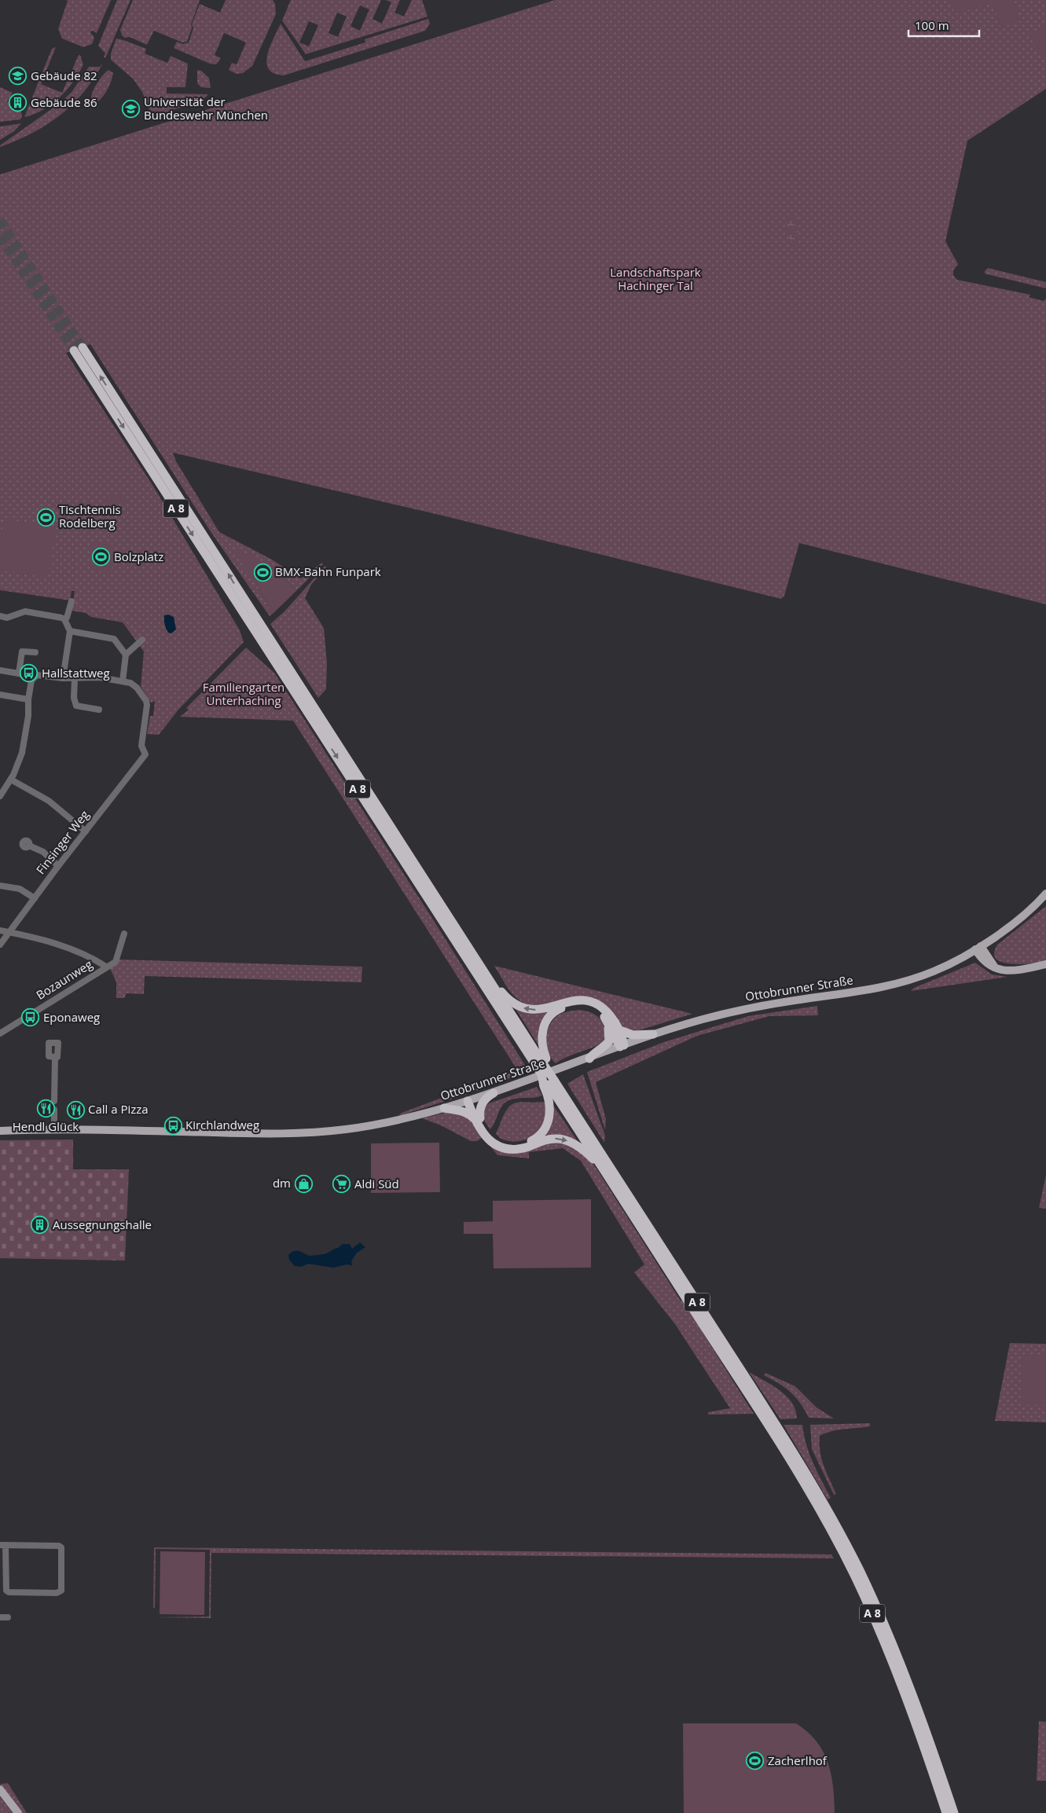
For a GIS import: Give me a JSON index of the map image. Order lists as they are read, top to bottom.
{
  "streets": {
    "highway": ["A 8"],
    "main road": ["Ottobrunner Straße"],
    "street": ["Finsinger Weg", "Bozaunweg"]
  },
  "parks": ["Landschaftspark Hachinger Tal", "Familiengarten Unterhaching"],
  "places": {
    "school or university": ["Gebäude 82", "Universität der Bundeswehr München"],
    "building": ["Gebäude 86", "Aussegnungshalle"],
    "sports": [
      "Tischtennis Rodelberg",
      "Bolzplatz",
      "BMX-Bahn Funpark",
      "Zacherlhof"
    ],
    "bus stop": ["Hallstattweg", "Eponaweg", "Kirchlandweg"],
    "restaurant": ["Hendl Glück", "Call a Pizza"],
    "shop": ["dm"],
    "supermarket": ["Aldi Süd"]
  },
  "scale_bar": "100 m"
}
